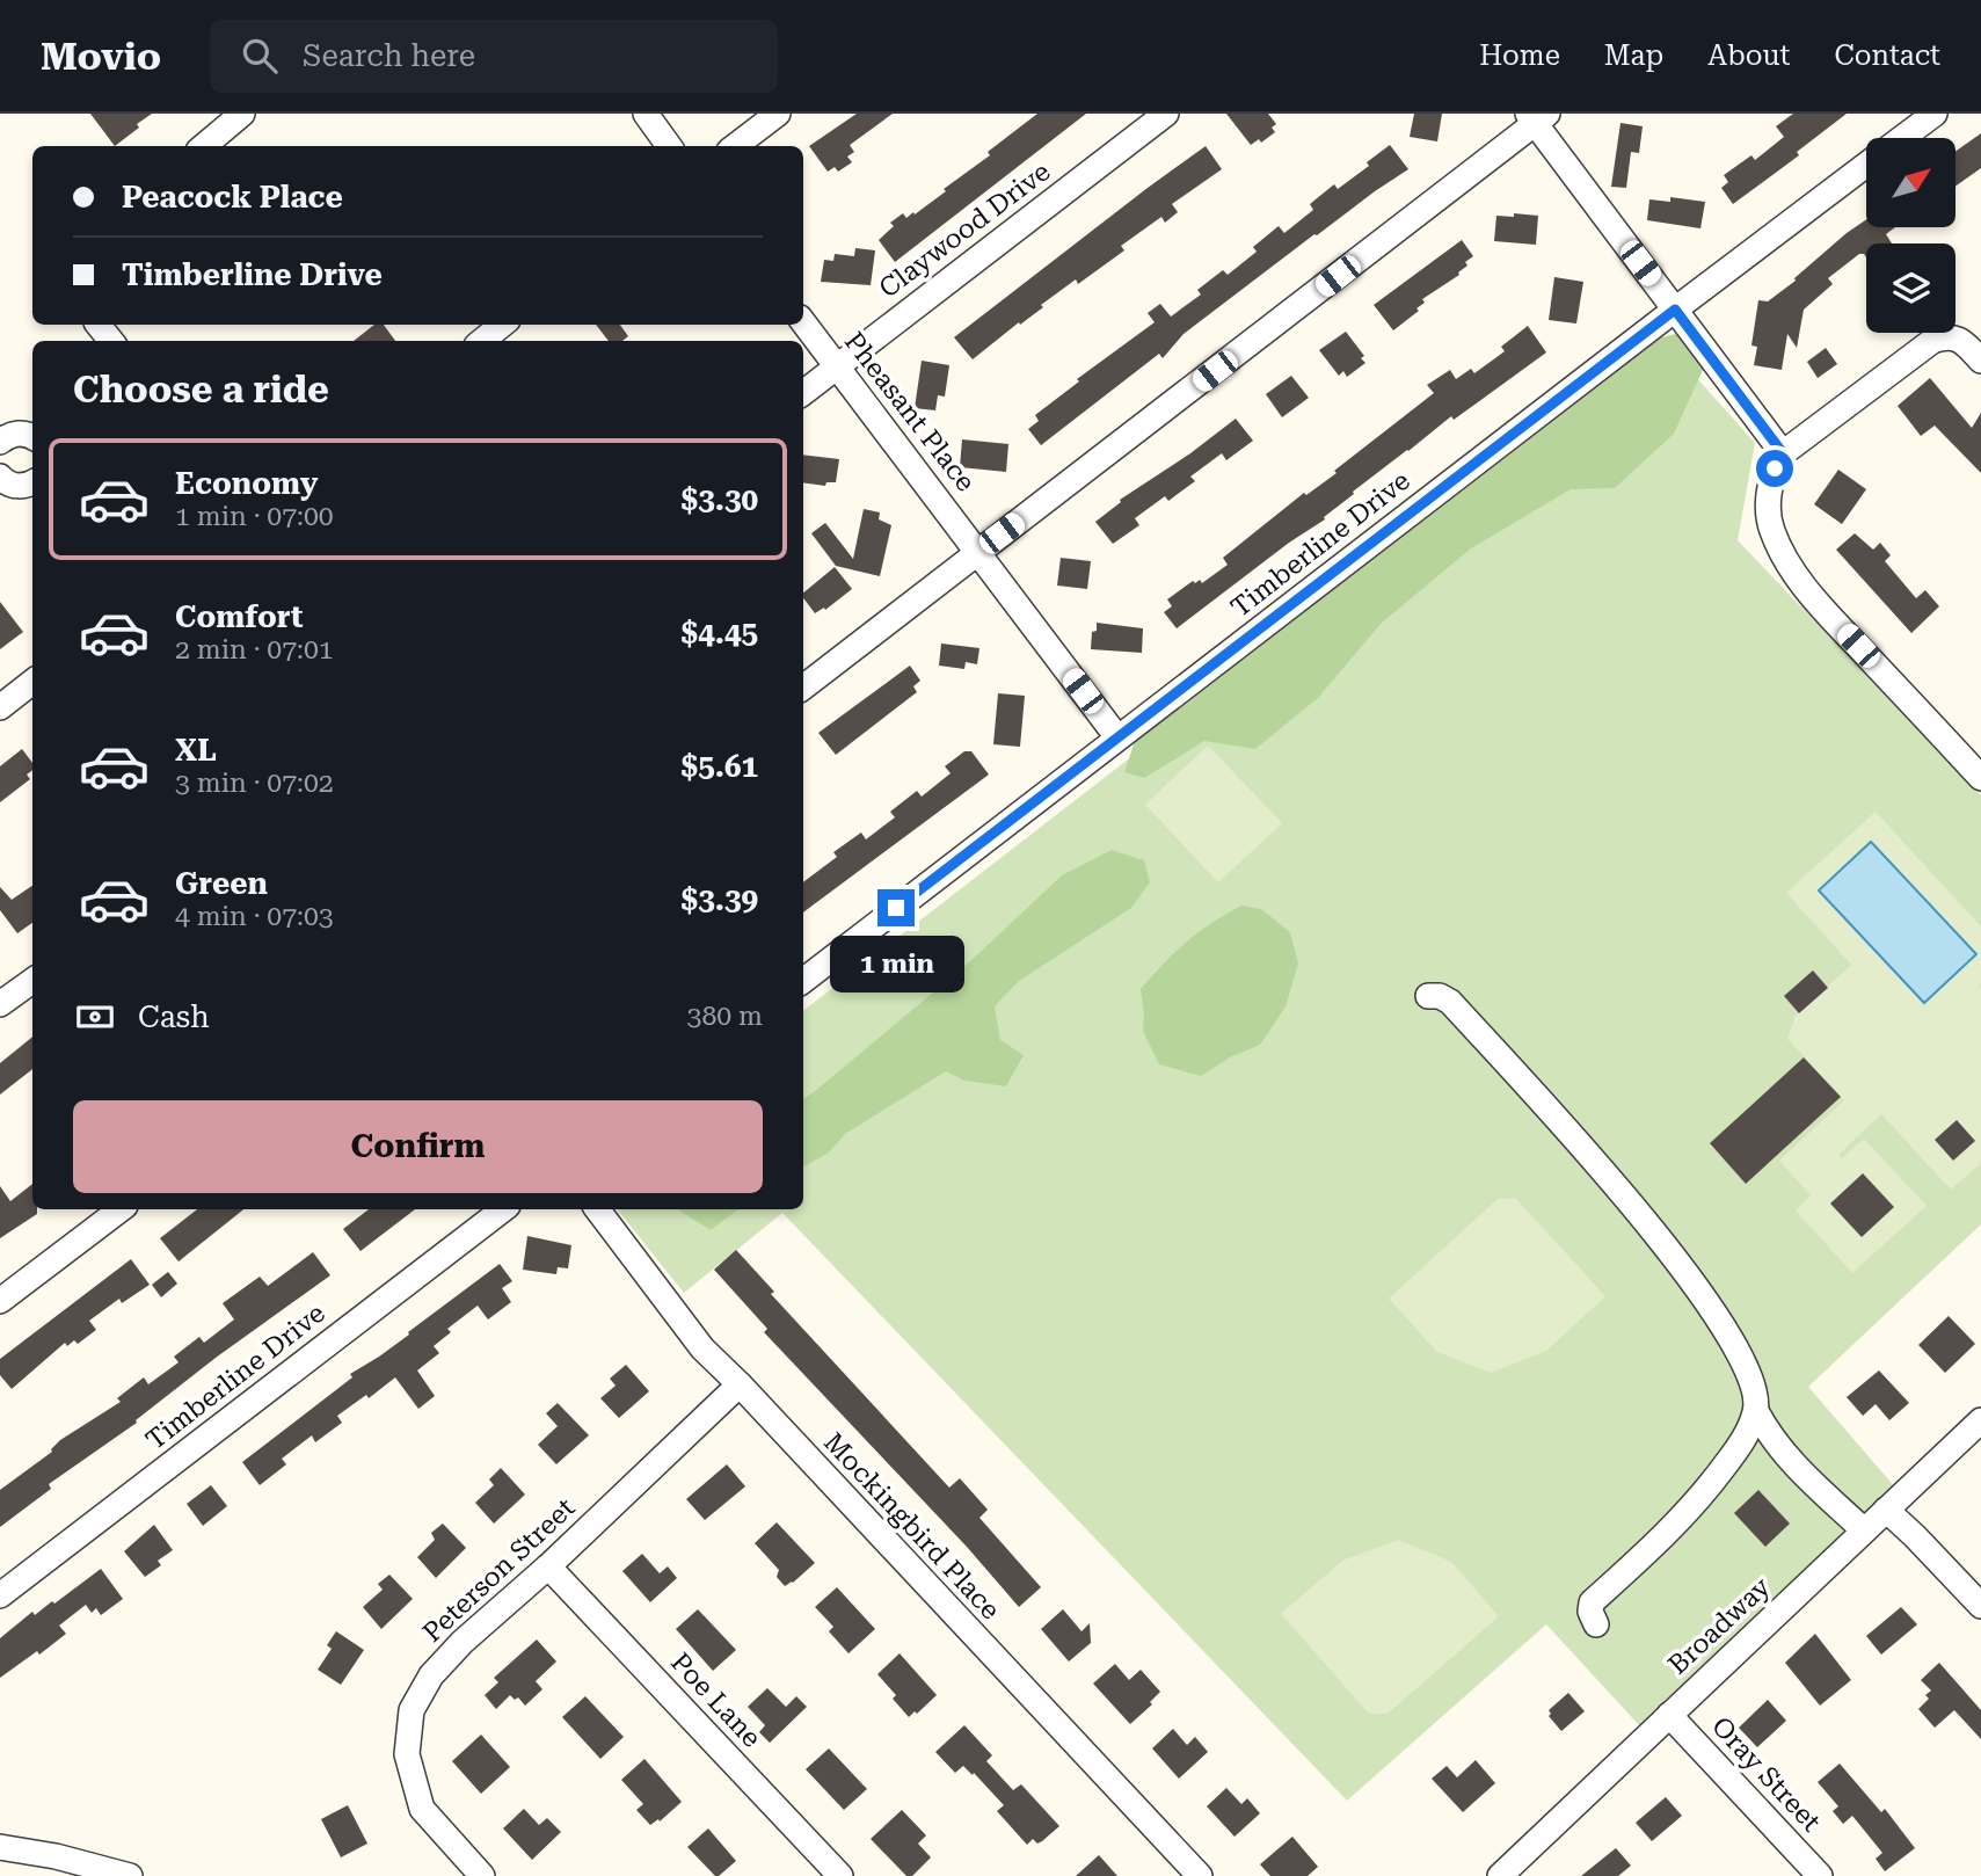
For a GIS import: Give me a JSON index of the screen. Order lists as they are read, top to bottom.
{
  "streets": {
    "street": [
      "Claywood Drive",
      "Pheasant Place",
      "Timberline Drive",
      "Mockingbird Place",
      "Peterson Street",
      "Broadway",
      "Poe Lane",
      "Oray Street"
    ]
  },
  "crossings": [
    ["Claywood Drive", "Pheasant Place"],
    ["Pheasant Place", "Timberline Drive"],
    ["Mockingbird Place", "Peterson Street"],
    ["Peterson Street", "Poe Lane"],
    ["Broadway", "Oray Street"]
  ],
  "north": "top right",
  "page": {
    "header": "Movio",
    "search": "Search here",
    "nav": [
      "Home",
      "Map",
      "About",
      "Contact"
    ],
    "banner": ["Peacock Place", "Timberline Drive"],
    "heading": "Choose a ride",
    "list": [
      {
        "name": "Economy",
        "note": "1 min · 07:00",
        "value": "$3.30"
      },
      {
        "name": "Comfort",
        "note": "2 min · 07:01",
        "value": "$4.45"
      },
      {
        "name": "XL",
        "note": "3 min · 07:02",
        "value": "$5.61"
      },
      {
        "name": "Green",
        "note": "4 min · 07:03",
        "value": "$3.39"
      }
    ],
    "bubble": "1 min",
    "pay": ["Cash", "380 m"],
    "buttons": "Confirm"
  }
}
